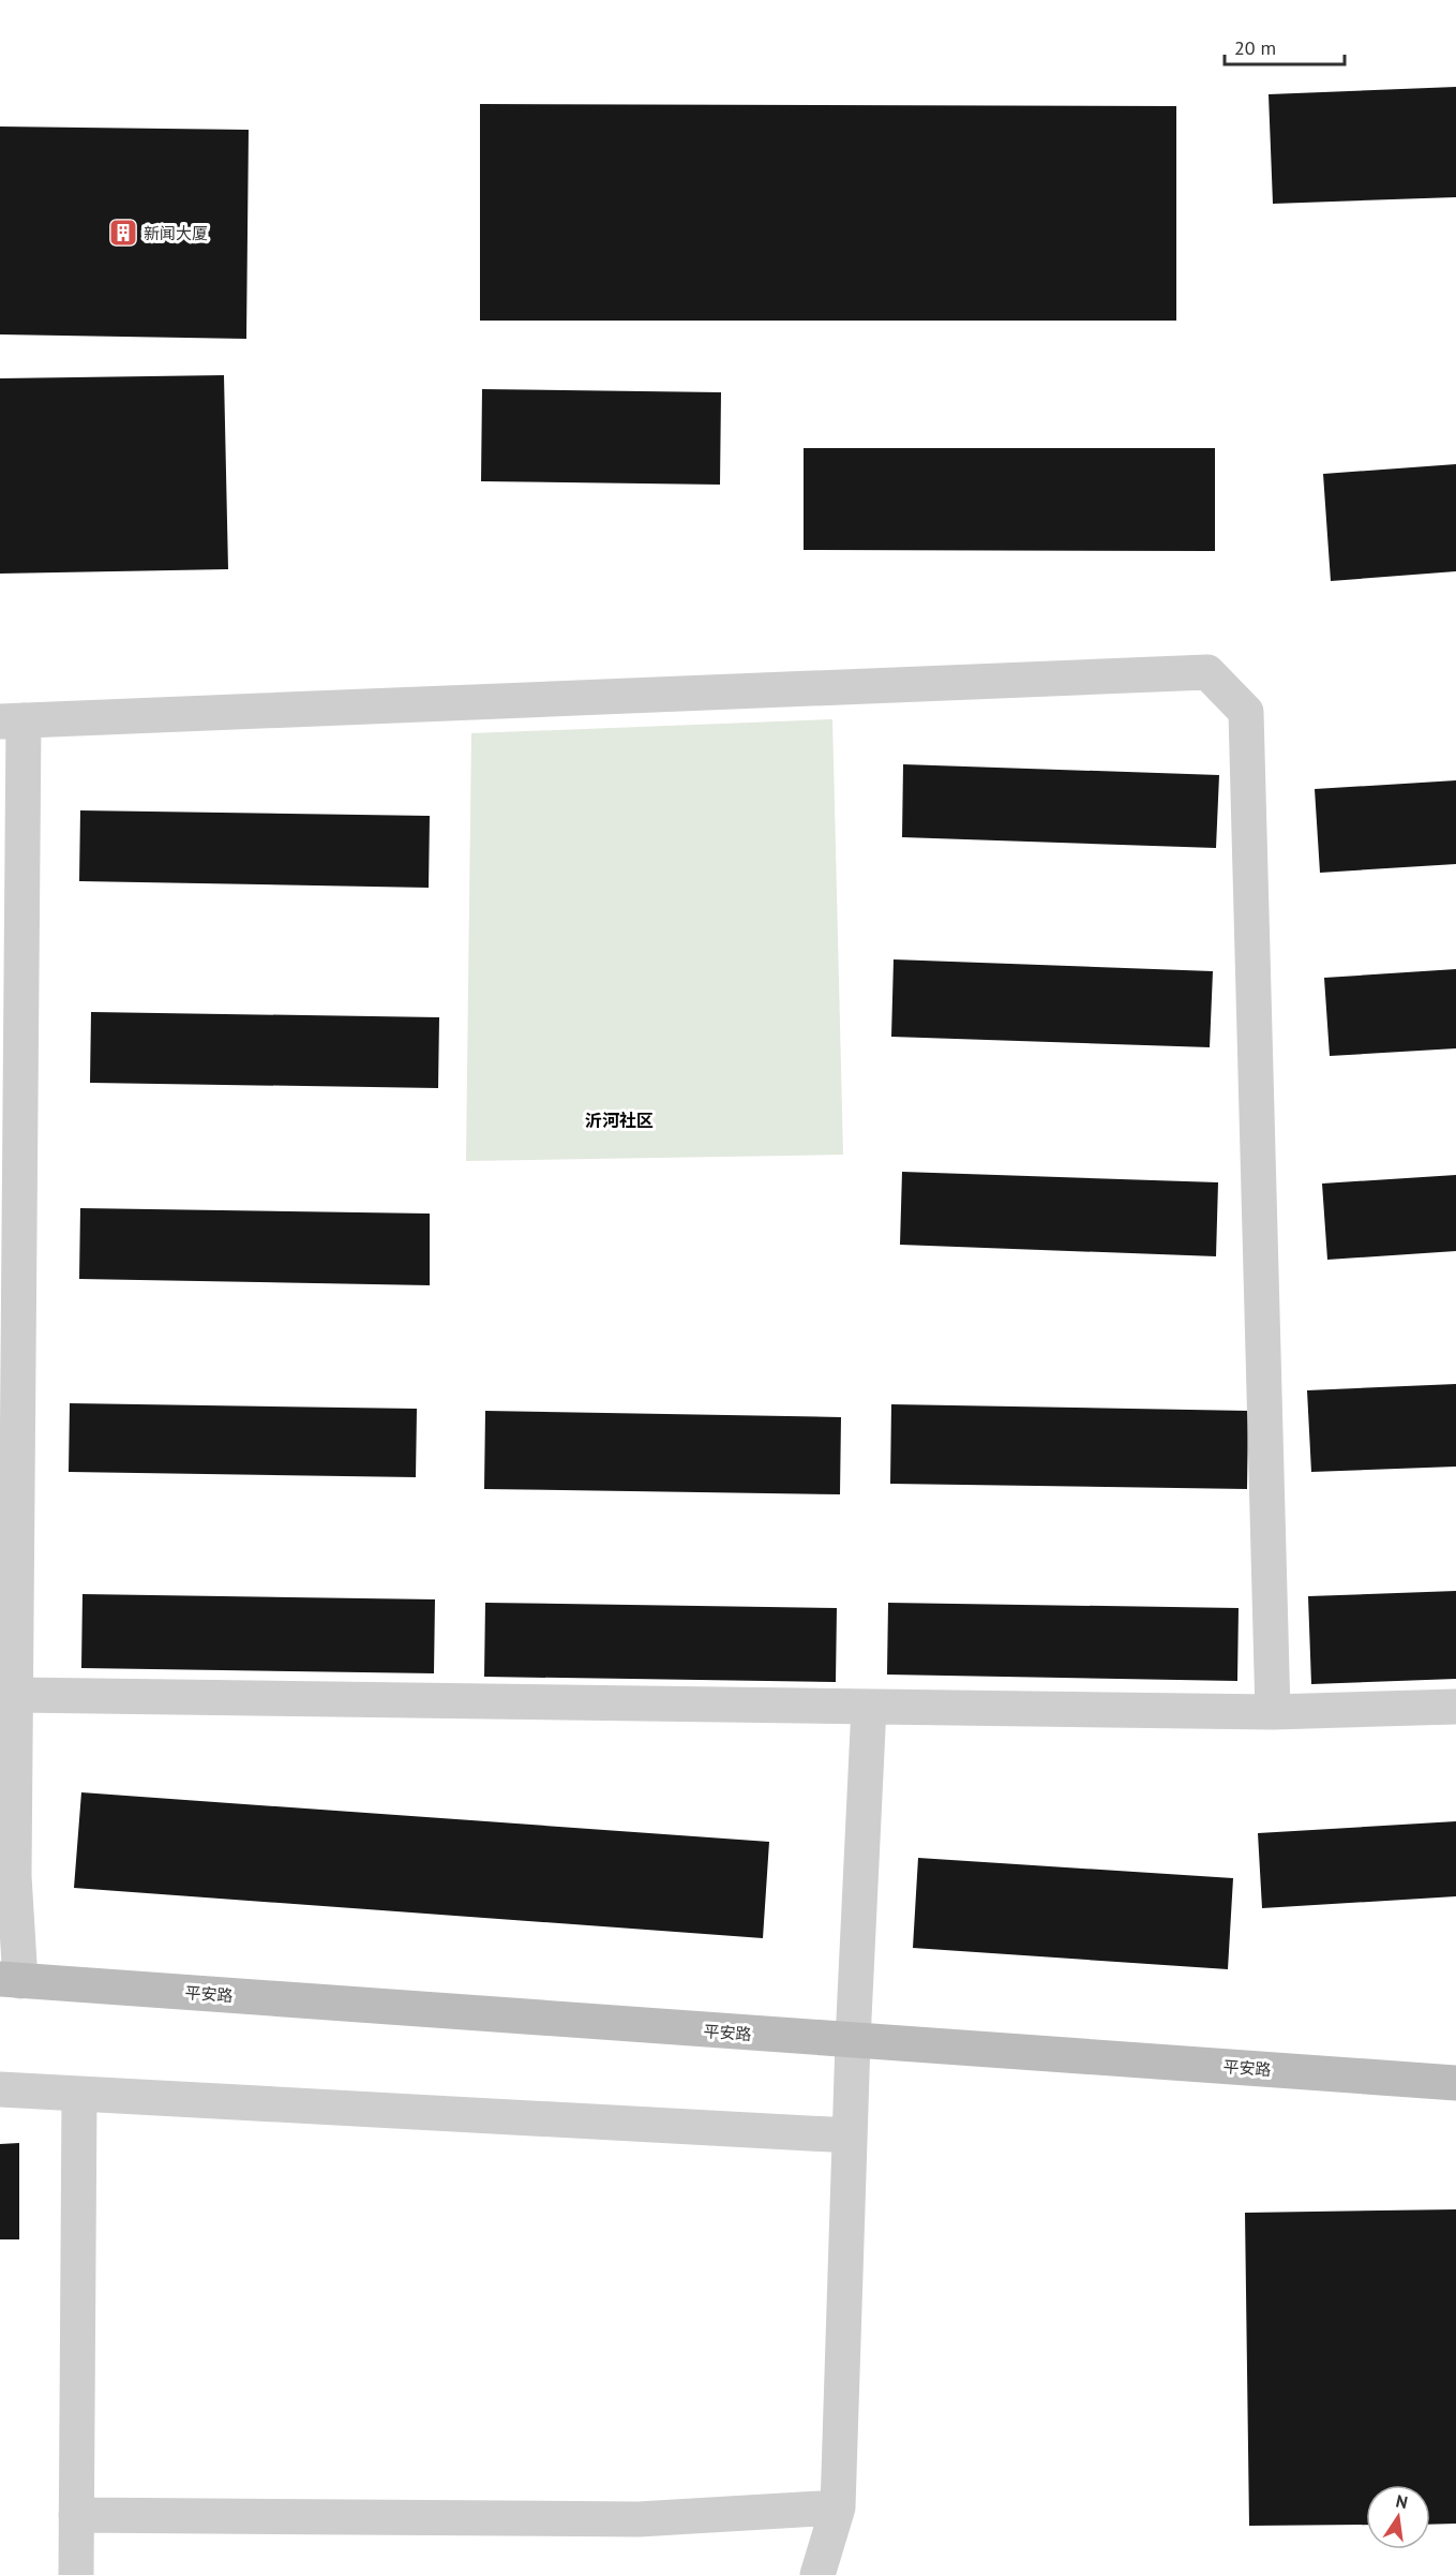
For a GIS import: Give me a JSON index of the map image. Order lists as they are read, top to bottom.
{
  "streets": {
    "main road": ["平安路"]
  },
  "districts": ["沂河社区"],
  "places": {
    "building": ["新闻大厦"]
  },
  "scale_bar": "20 m",
  "north": "top"
}
